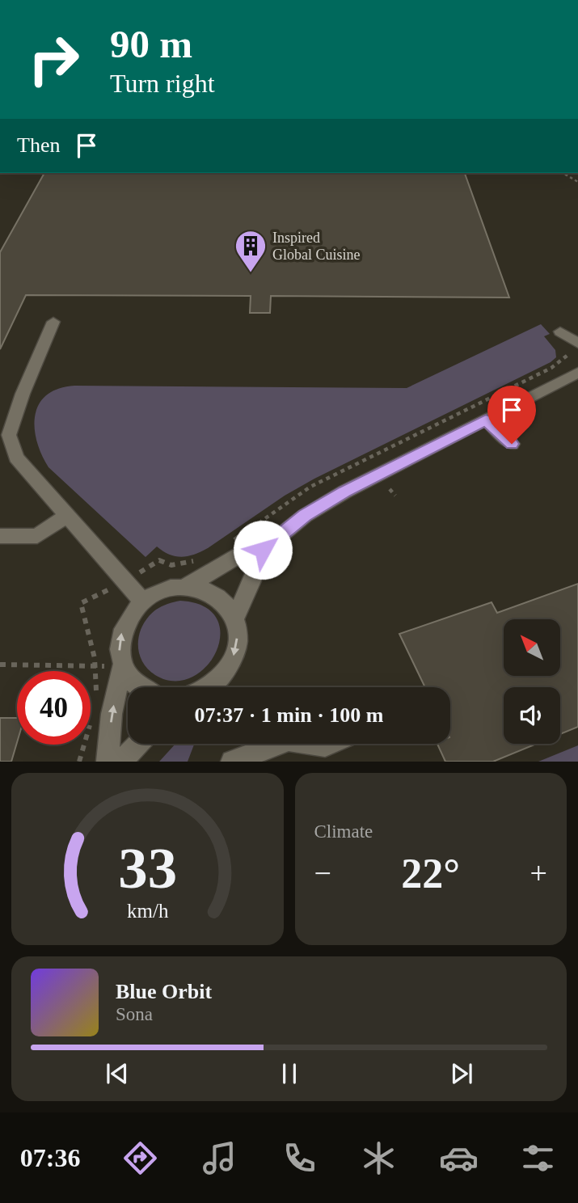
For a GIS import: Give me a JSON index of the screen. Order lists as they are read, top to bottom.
{
  "places": {
    "building": ["Inspired Global Cuisine"]
  },
  "north": "top left",
  "page": {
    "turn": ["90 m", "Turn right"],
    "then": "Then",
    "limit": "40",
    "trip": "07:37 · 1 min · 100 m",
    "tile": "Climate",
    "heat": ["−", "22°", "+"],
    "song": ["Blue Orbit", "Sona"],
    "tabs": "07:36",
    "gauge": ["33", "km/h"]
  }
}
